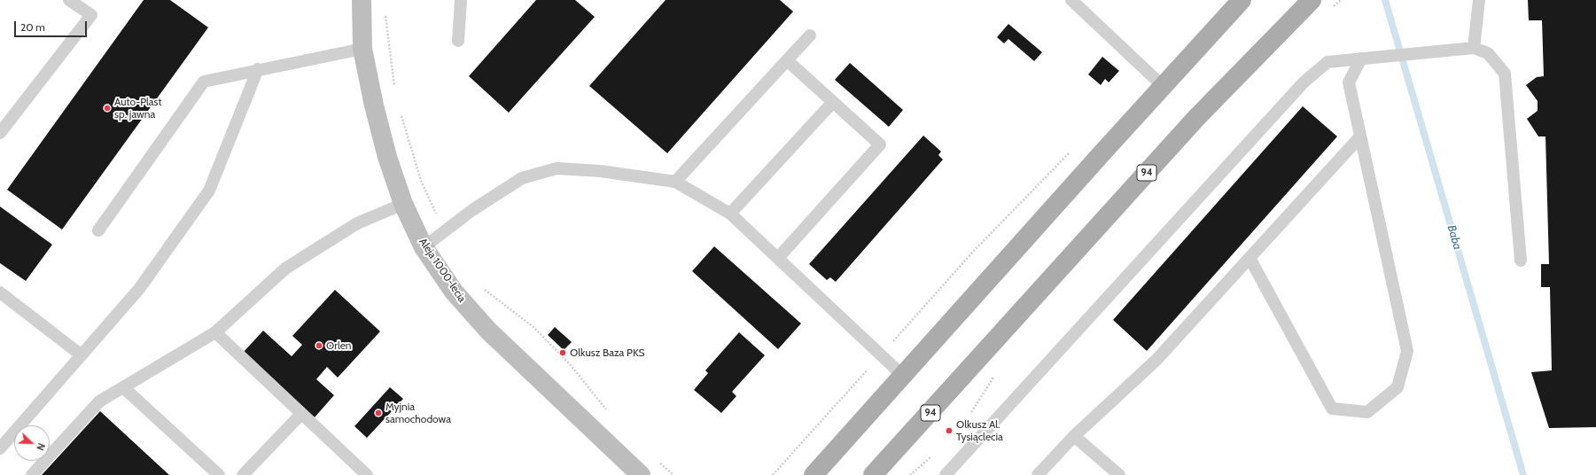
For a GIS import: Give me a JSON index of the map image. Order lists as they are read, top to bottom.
{
  "streets": {
    "main road": ["94"],
    "street": ["Aleja 1000-lecia"]
  },
  "water": ["Baba"],
  "places": [
    "Auto-Plast sp. jawna",
    "Orlen",
    "Olkusz Baza PKS",
    "Myjnia samochodowa",
    "Olkusz Al. Tysiąclecia"
  ],
  "scale_bar": "20 m",
  "north": "bottom right"
}
